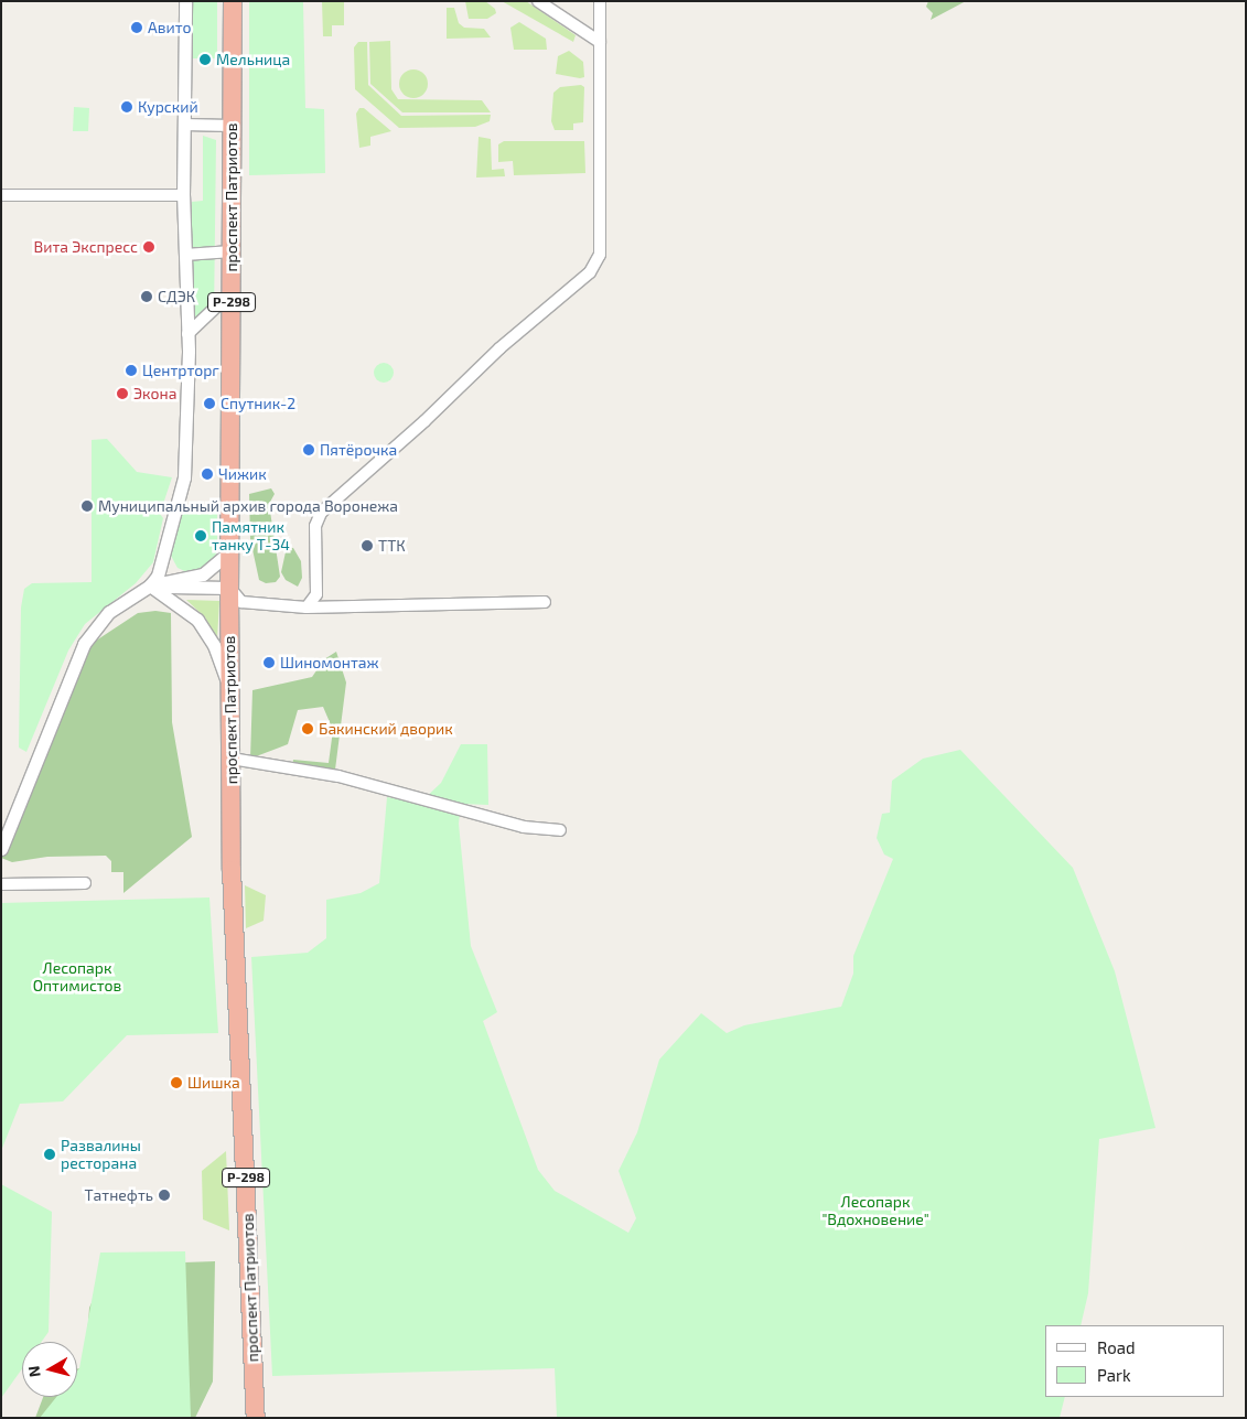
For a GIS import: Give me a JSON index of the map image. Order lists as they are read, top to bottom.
{
  "streets": {
    "highway": ["проспект Патриотов", "Р-298"]
  },
  "parks": ["Лесопарк Оптимистов", "Лесопарк \"Вдохновение\""],
  "places": [
    "Авито",
    "Мельница",
    "Курский",
    "Вита Экспресс",
    "СДЭК",
    "Центрторг",
    "Экона",
    "Спутник-2",
    "Пятёрочка",
    "Чижик",
    "Муниципальный архив города Воронежа",
    "Памятник танку Т-34",
    "ТТК",
    "Шиномонтаж",
    "Бакинский дворик",
    "Шишка",
    "Развалины ресторана",
    "Татнефть"
  ],
  "legend": ["Road", "Park"],
  "north": "left"
}
